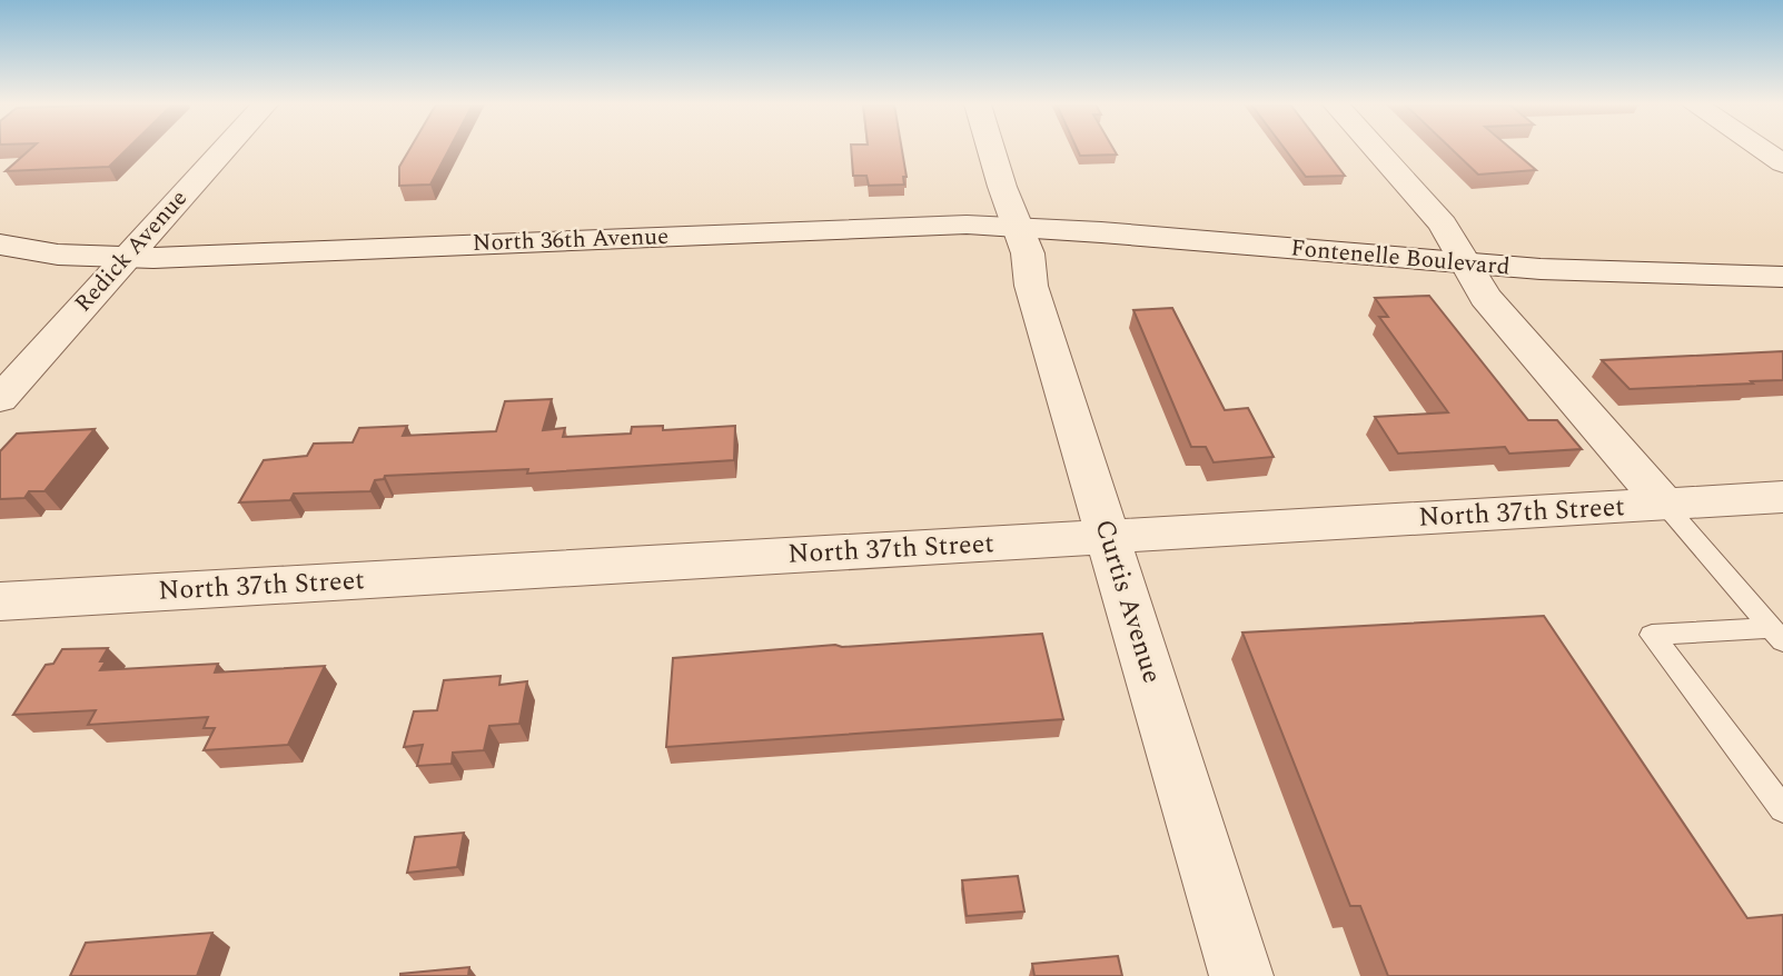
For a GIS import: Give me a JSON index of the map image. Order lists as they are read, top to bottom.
{
  "streets": {
    "street": [
      "North 36th Avenue",
      "Redick Avenue",
      "Fontenelle Boulevard",
      "North 37th Street",
      "Curtis Avenue"
    ]
  },
  "crossings": [
    ["North 36th Avenue", "Redick Avenue"],
    ["North 36th Avenue", "Fontenelle Boulevard"],
    ["North 36th Avenue", "Curtis Avenue"],
    ["Fontenelle Boulevard", "Curtis Avenue"],
    ["North 37th Street", "Curtis Avenue"]
  ]
}
